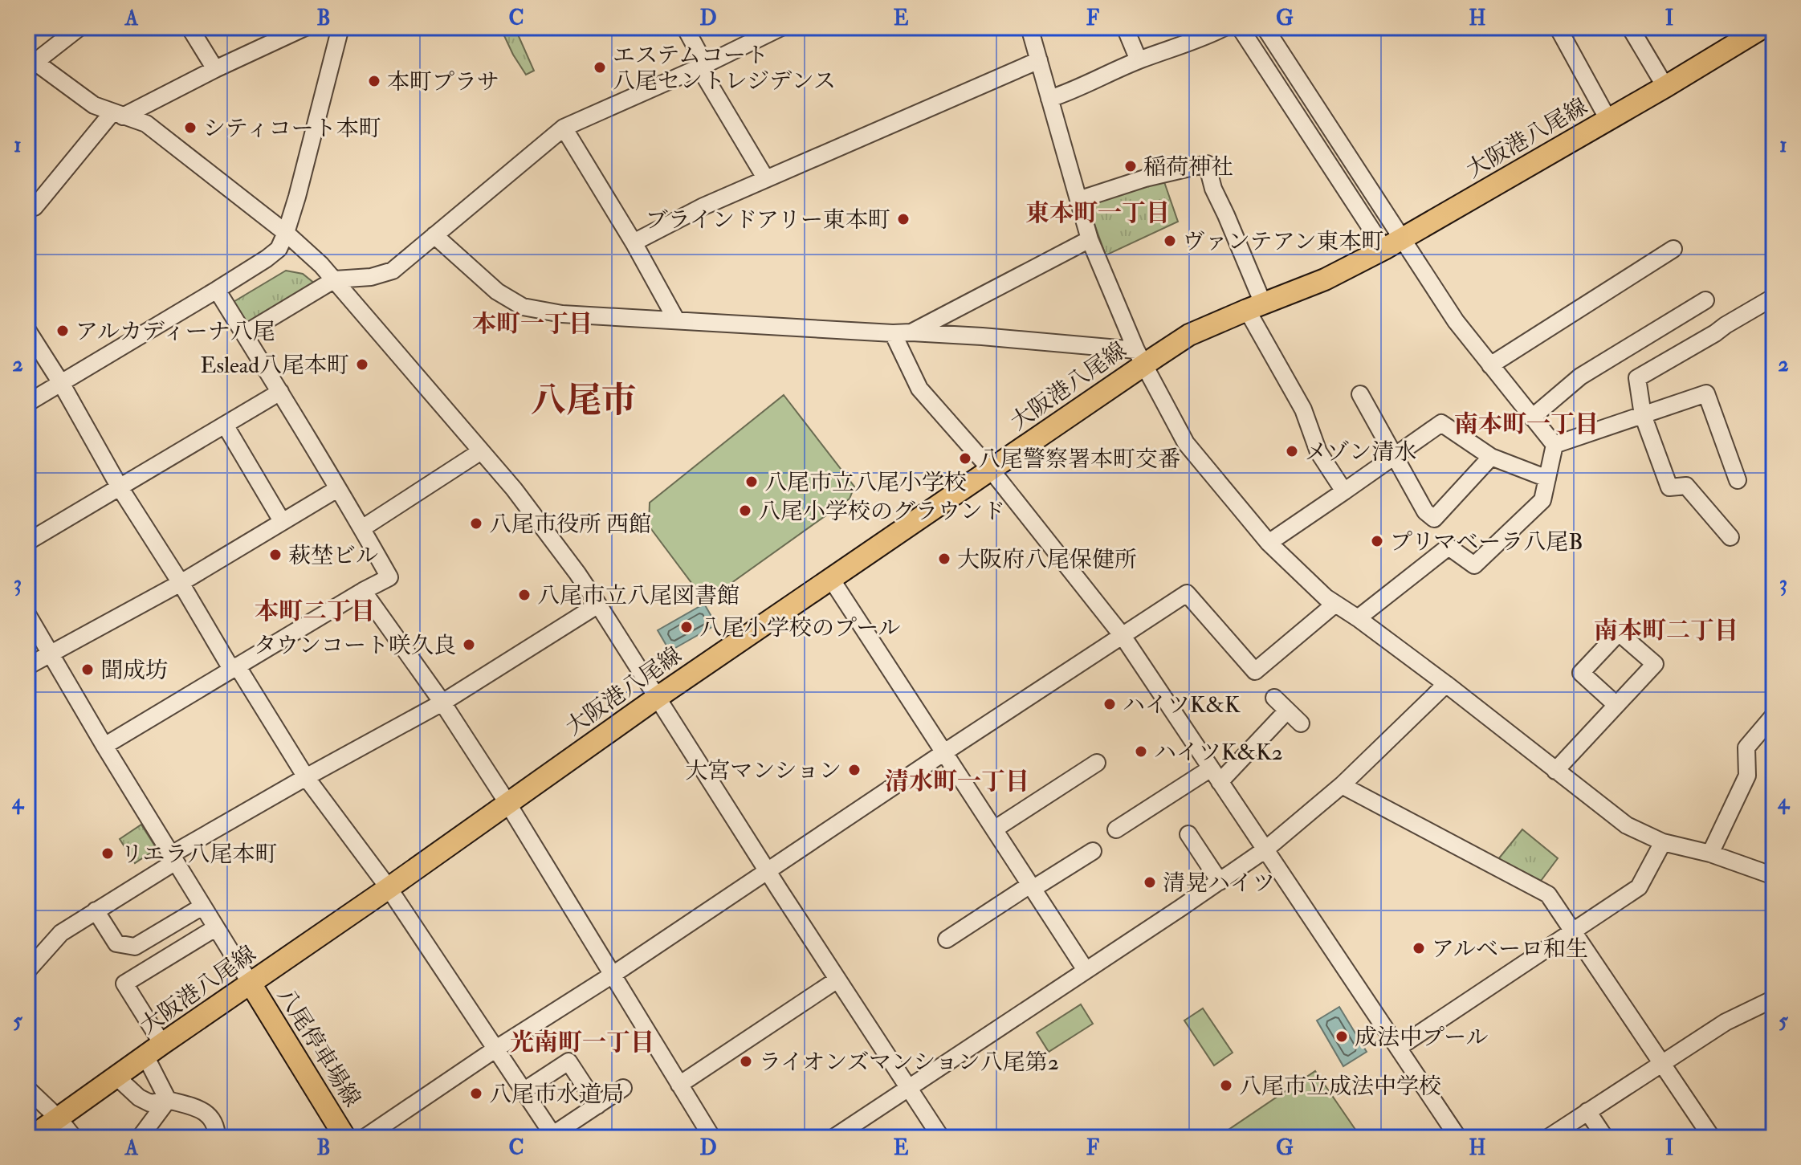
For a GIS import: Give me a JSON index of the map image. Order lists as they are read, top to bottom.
{
  "streets": {
    "main road": ["大阪港八尾線", "八尾停車場線"]
  },
  "crossings": [
    ["大阪港八尾線", "八尾停車場線"]
  ],
  "districts": [
    "東本町一丁目",
    "本町一丁目",
    "八尾市",
    "南本町一丁目",
    "本町二丁目",
    "南本町二丁目",
    "清水町一丁目",
    "光南町一丁目"
  ],
  "places": [
    "エステムコート 八尾セントレジデンス",
    "本町プラサ",
    "シティコート本町",
    "稲荷神社",
    "ブラインドアリー東本町",
    "ヴァンテアン東本町",
    "アルカディーナ八尾",
    "Eslead八尾本町",
    "メゾン清水",
    "八尾警察署本町交番",
    "八尾市立八尾小学校",
    "八尾小学校のグラウンド",
    "八尾市役所 西館",
    "プリマベーラ八尾B",
    "萩埜ビル",
    "大阪府八尾保健所",
    "八尾市立八尾図書館",
    "八尾小学校のプール",
    "タウンコート咲久良",
    "聞成坊",
    "ハイツK&K",
    "ハイツK&K2",
    "大宮マンション",
    "リエラ八尾本町",
    "清晃ハイツ",
    "アルベーロ和生",
    "成法中プール",
    "ライオンズマンション八尾第2",
    "八尾市立成法中学校",
    "八尾市水道局"
  ],
  "grid": {
    "columns": [
      "A",
      "B",
      "C",
      "D",
      "E",
      "F",
      "G",
      "H",
      "I"
    ],
    "rows": [
      "1",
      "2",
      "3",
      "4",
      "5"
    ]
  }
}
